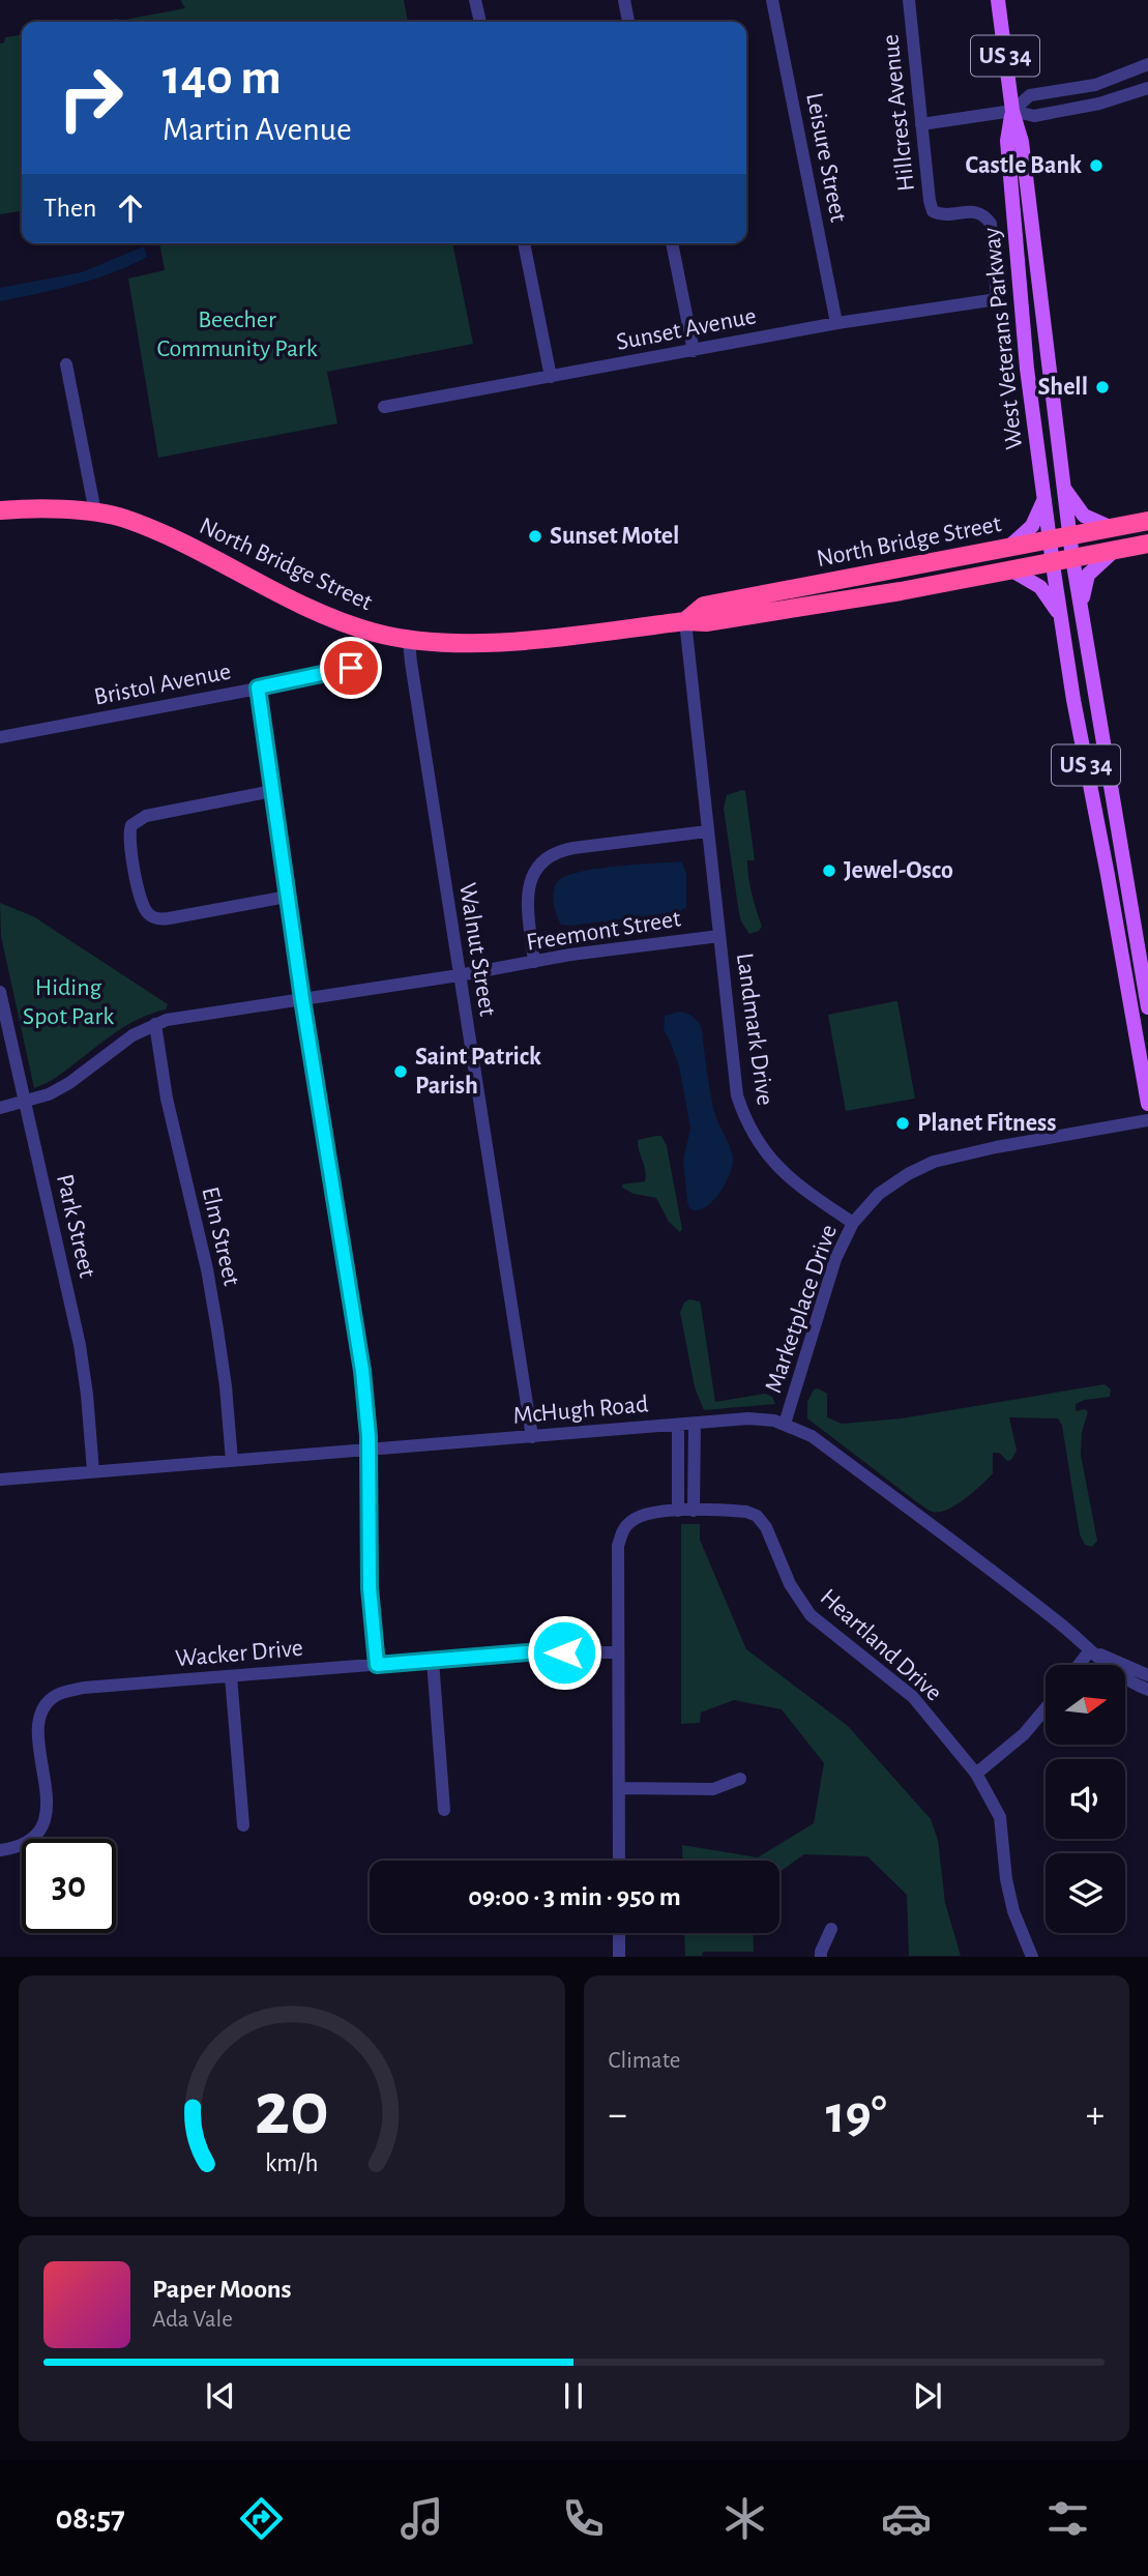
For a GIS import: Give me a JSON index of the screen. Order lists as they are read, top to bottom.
{
  "streets": {
    "highway": ["North Bridge Street"],
    "main road": ["US 34", "West Veterans Parkway"],
    "street": [
      "Hillcrest Avenue",
      "Leisure Street",
      "Sunset Avenue",
      "Bristol Avenue",
      "Freemont Street",
      "Walnut Street",
      "Landmark Drive",
      "Park Street",
      "Elm Street",
      "Marketplace Drive",
      "McHugh Road",
      "Heartland Drive",
      "Wacker Drive"
    ]
  },
  "crossings": [
    ["US 34", "West Veterans Parkway"],
    ["US 34", "North Bridge Street"],
    ["Hillcrest Avenue", "Sunset Avenue"],
    ["Leisure Street", "Sunset Avenue"],
    ["West Veterans Parkway", "North Bridge Street"],
    ["North Bridge Street", "Walnut Street"],
    ["North Bridge Street", "Landmark Drive"],
    ["Freemont Street", "Walnut Street"],
    ["Freemont Street", "Landmark Drive"],
    ["Freemont Street", "Park Street"],
    ["Freemont Street", "Elm Street"],
    ["Walnut Street", "McHugh Road"],
    ["Landmark Drive", "Marketplace Drive"],
    ["Park Street", "McHugh Road"],
    ["Elm Street", "McHugh Road"],
    ["Marketplace Drive", "McHugh Road"],
    ["Heartland Drive", "Wacker Drive"]
  ],
  "parks": ["Beecher Community Park", "Hiding Spot Park"],
  "places": [
    "Castle Bank",
    "Shell",
    "Sunset Motel",
    "Jewel-Osco",
    "Saint Patrick Parish",
    "Planet Fitness"
  ],
  "north": "right",
  "page": {
    "turn": ["140 m", "Martin Avenue"],
    "then": "Then",
    "limit": "30",
    "trip": "09:00 · 3 min · 950 m",
    "tile": "Climate",
    "heat": ["−", "19°", "+"],
    "song": ["Paper Moons", "Ada Vale"],
    "tabs": "08:57",
    "gauge": ["20", "km/h"]
  }
}
